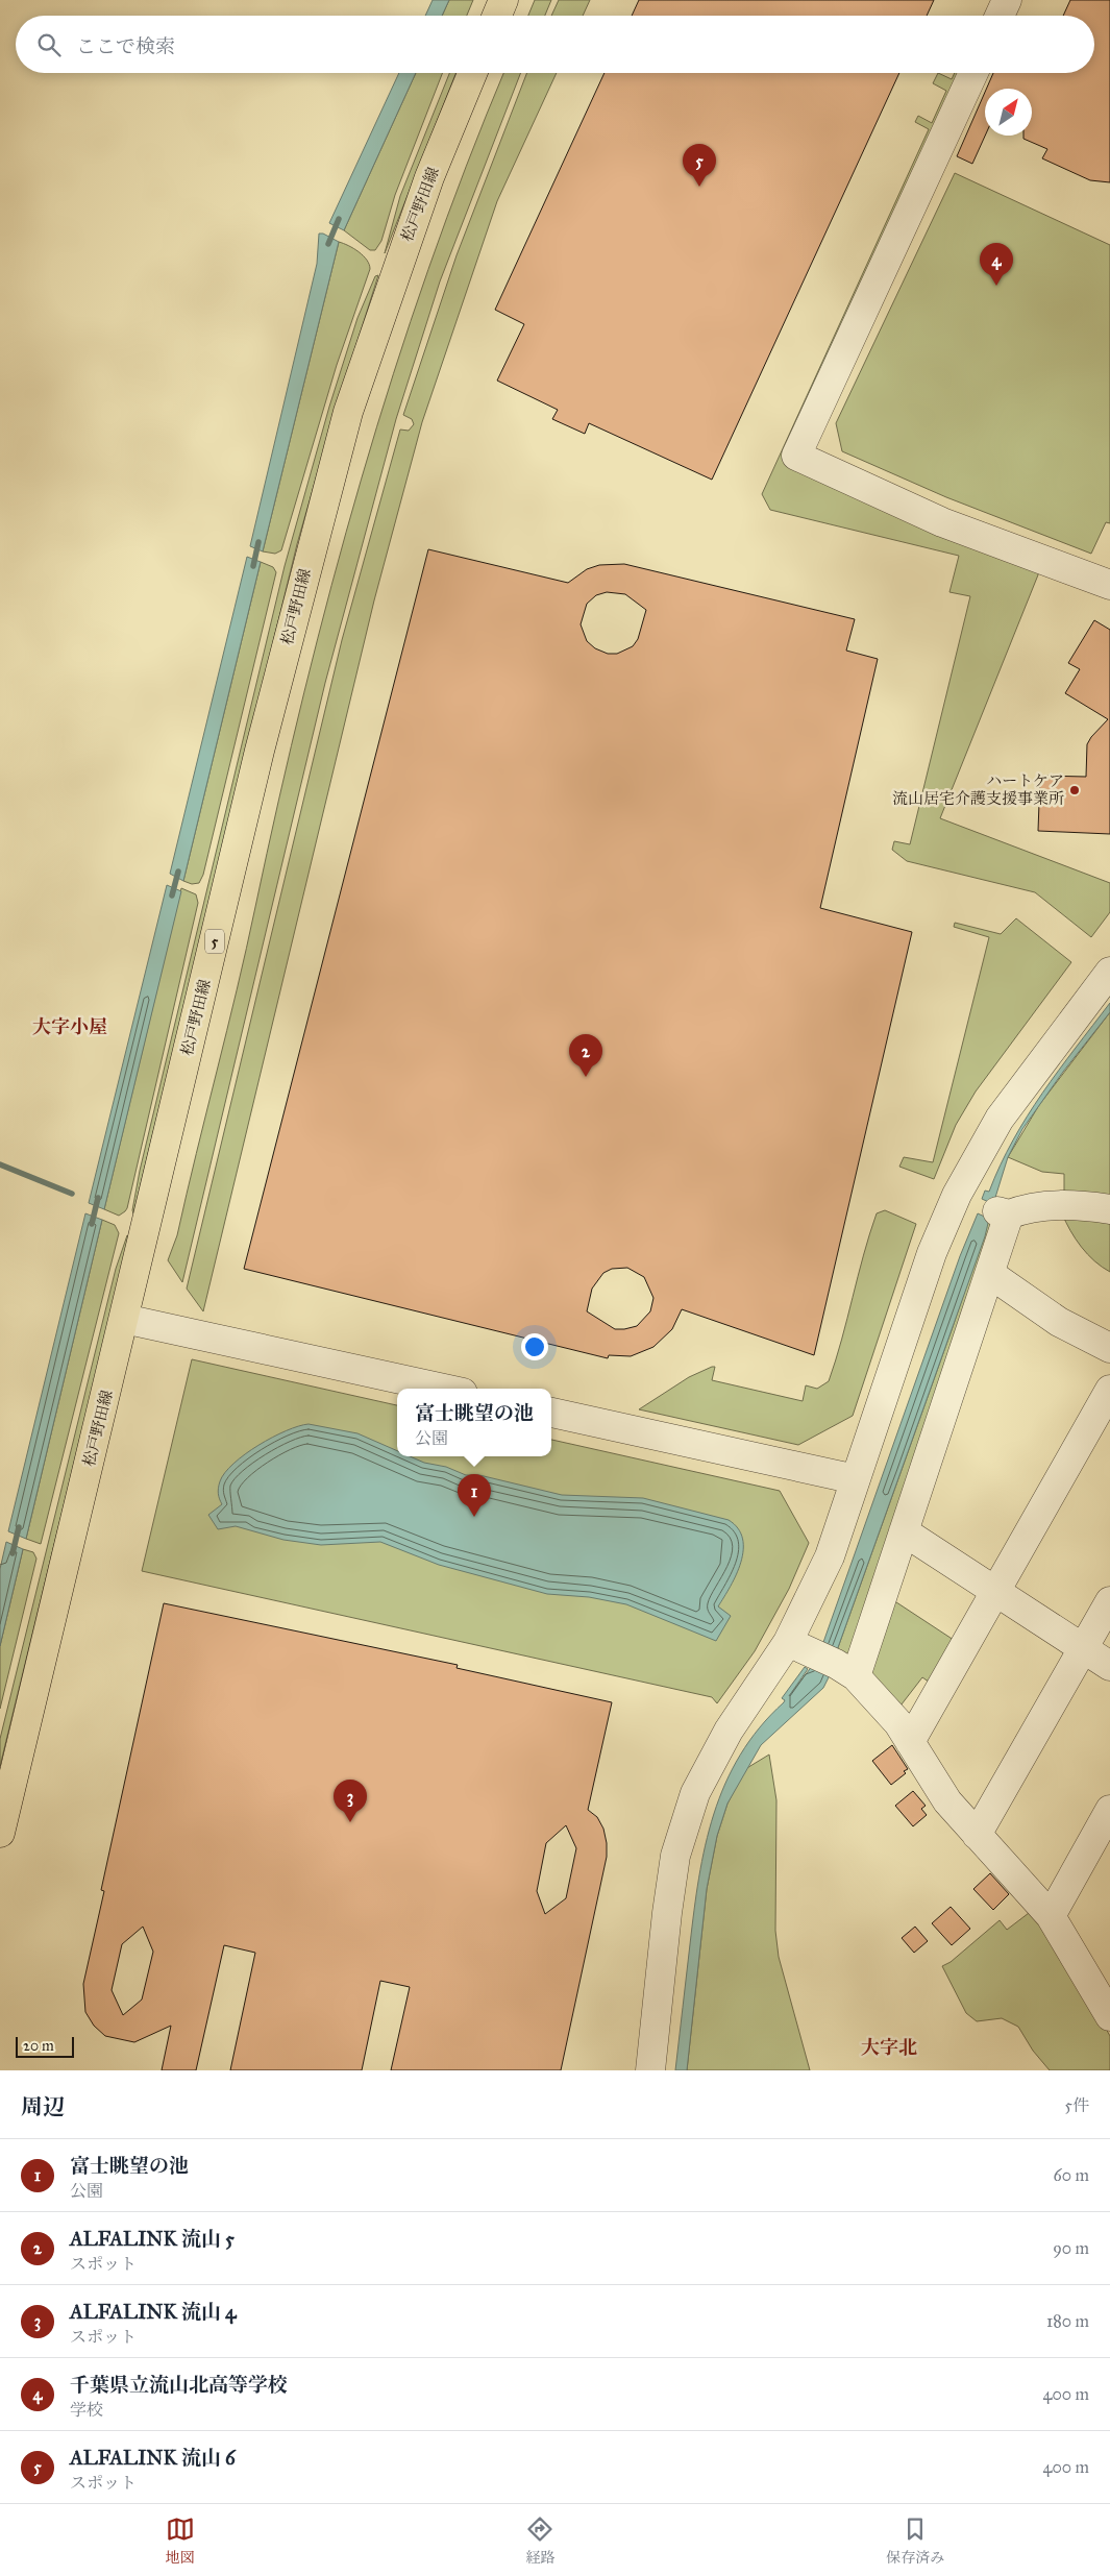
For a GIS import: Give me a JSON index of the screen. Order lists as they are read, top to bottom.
{
  "streets": {
    "main road": ["松戸野田線", "5"]
  },
  "districts": ["大字小屋", "大字北"],
  "places": ["ハートケア 流山居宅介護支援事業所"],
  "scale_bar": "20 m",
  "north": "top right",
  "page": {
    "search": "ここで検索",
    "pins": [
      "5",
      "4",
      "2",
      "1",
      "3"
    ],
    "popup": ["富士眺望の池", "公園"],
    "scale": "20 m",
    "heading": ["周辺", "5件"],
    "list": [
      {
        "mark": "1",
        "name": "富士眺望の池",
        "note": "公園",
        "value": "60 m"
      },
      {
        "mark": "2",
        "name": "ALFALINK 流山 5",
        "note": "スポット",
        "value": "90 m"
      },
      {
        "mark": "3",
        "name": "ALFALINK 流山 4",
        "note": "スポット",
        "value": "180 m"
      },
      {
        "mark": "4",
        "name": "千葉県立流山北高等学校",
        "note": "学校",
        "value": "400 m"
      },
      {
        "mark": "5",
        "name": "ALFALINK 流山 6",
        "note": "スポット",
        "value": "400 m"
      }
    ],
    "nav": ["地図", "経路", "保存済み"]
  }
}
